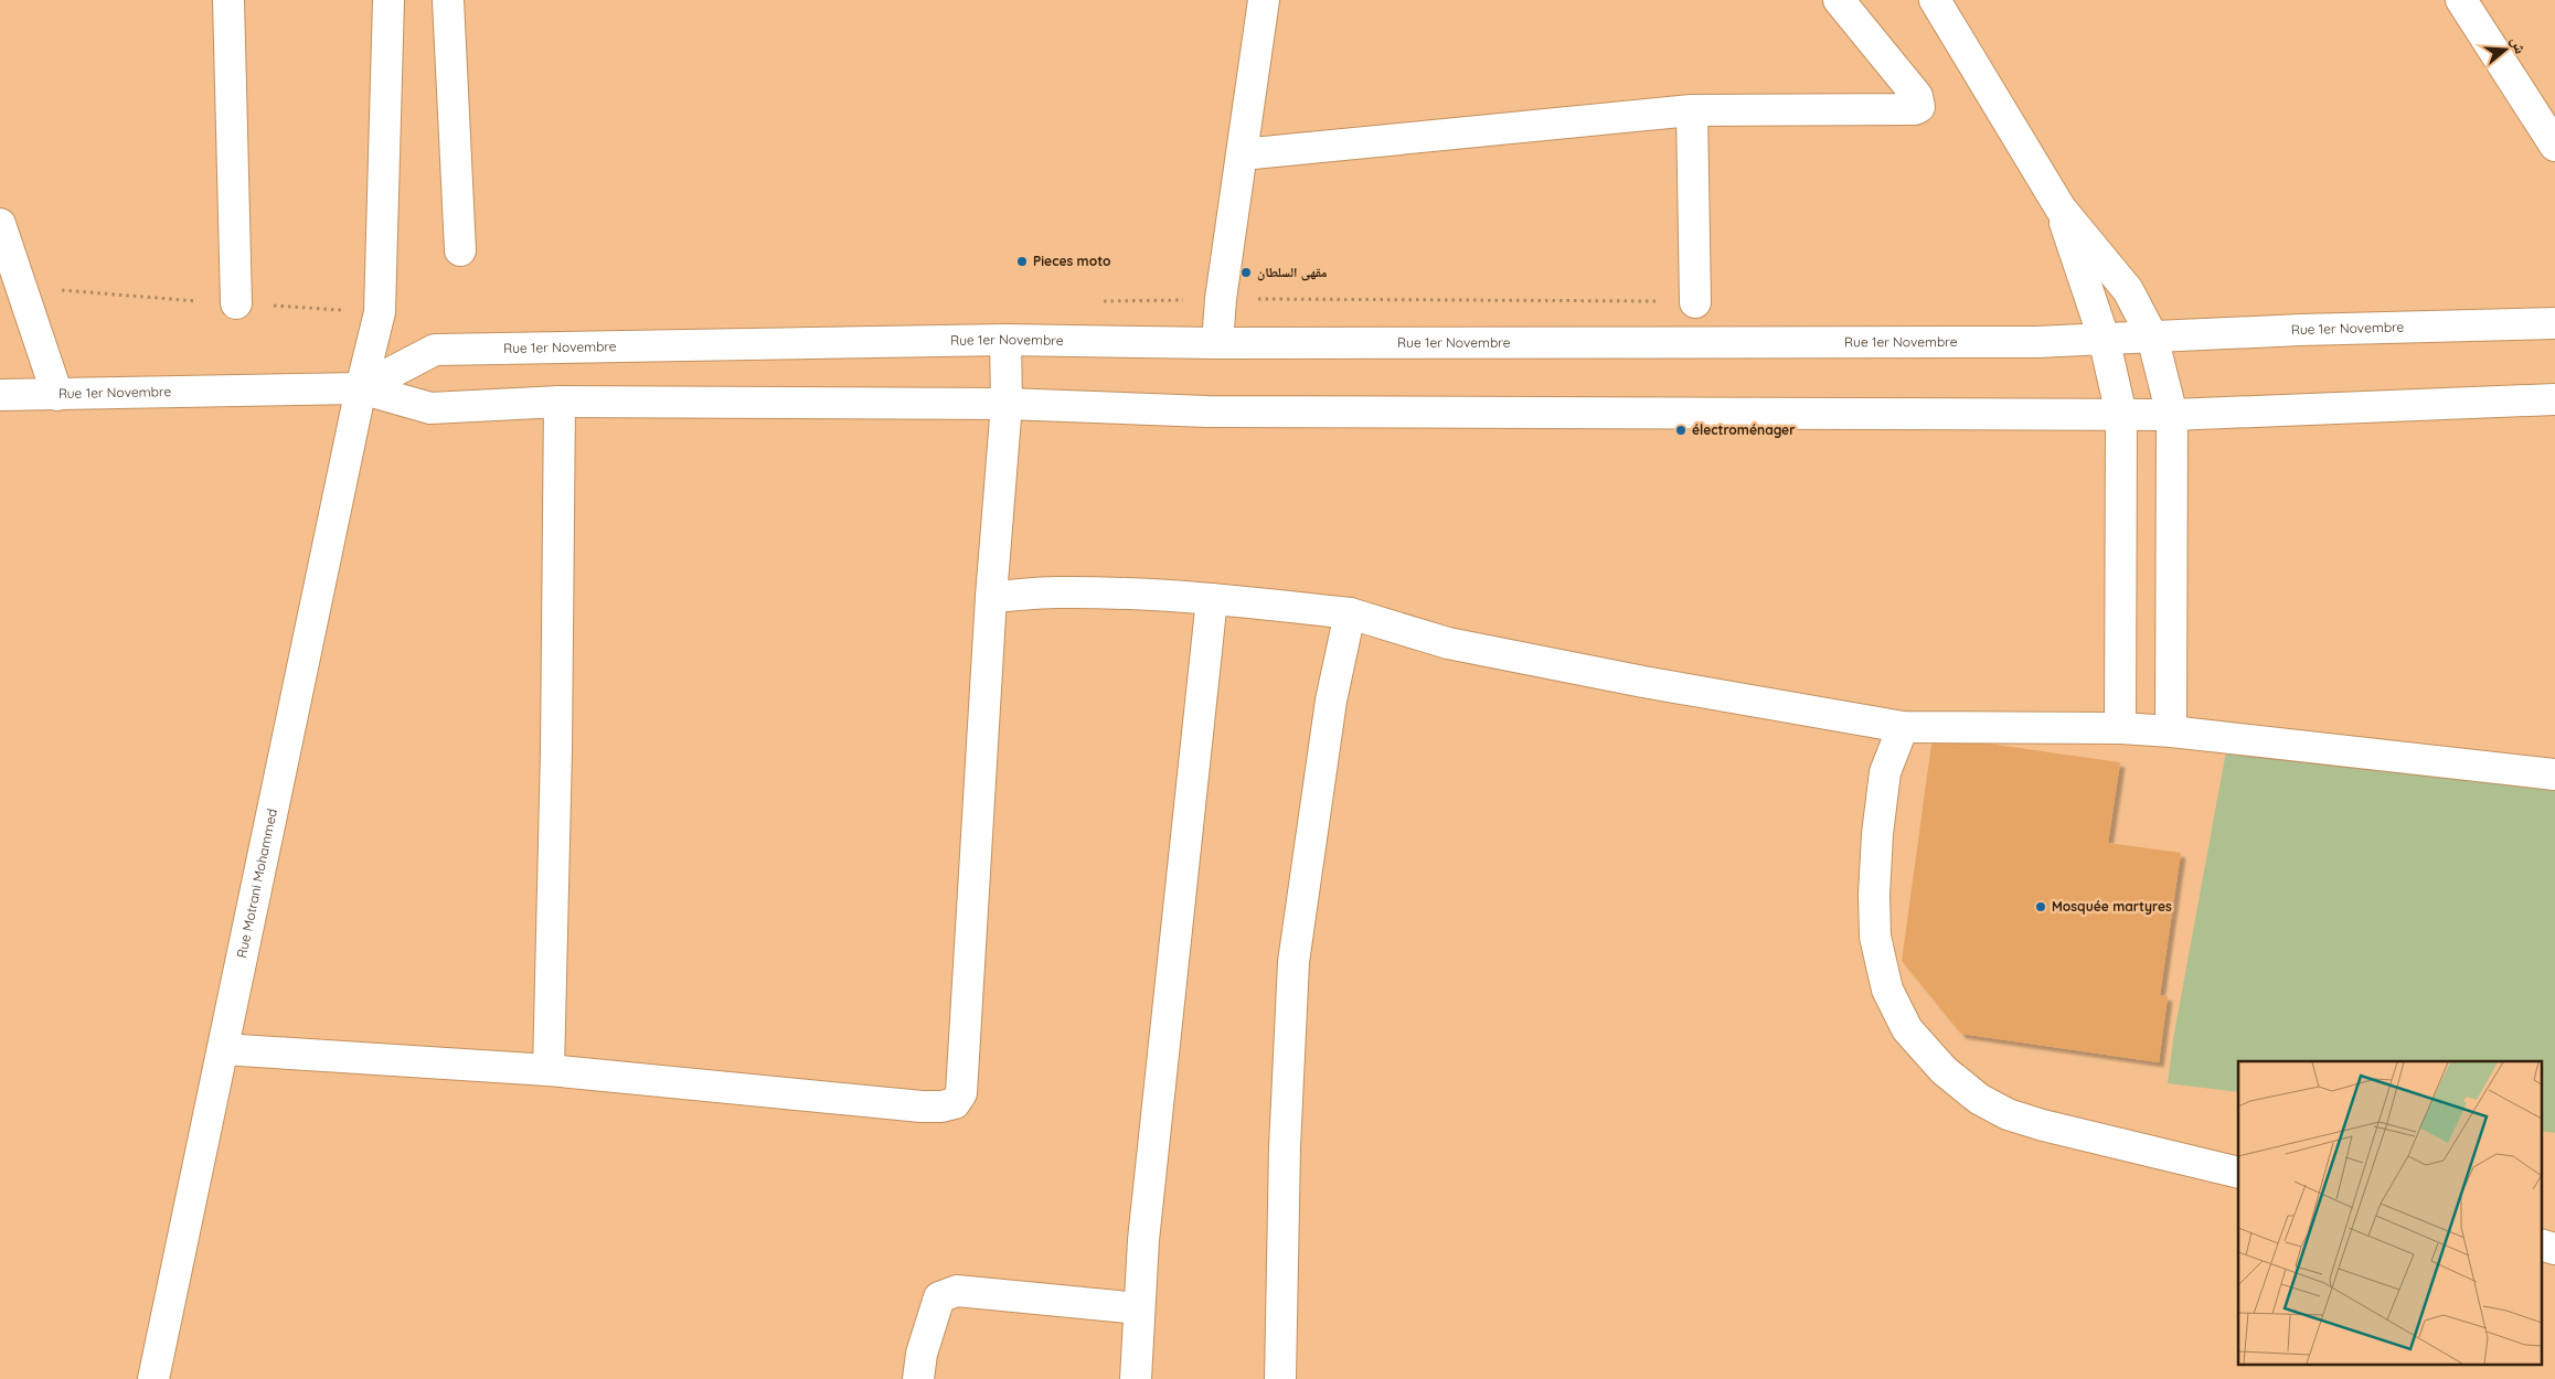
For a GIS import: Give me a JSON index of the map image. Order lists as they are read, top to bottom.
{
  "streets": {
    "street": ["Rue 1er Novembre", "Rue Motrani Mohammed"]
  },
  "crossings": [
    ["Rue 1er Novembre", "Rue Motrani Mohammed"]
  ],
  "places": [
    "Pieces moto",
    "مقهى السلطان",
    "électroménager",
    "Mosquée martyres"
  ],
  "north": "right"
}
